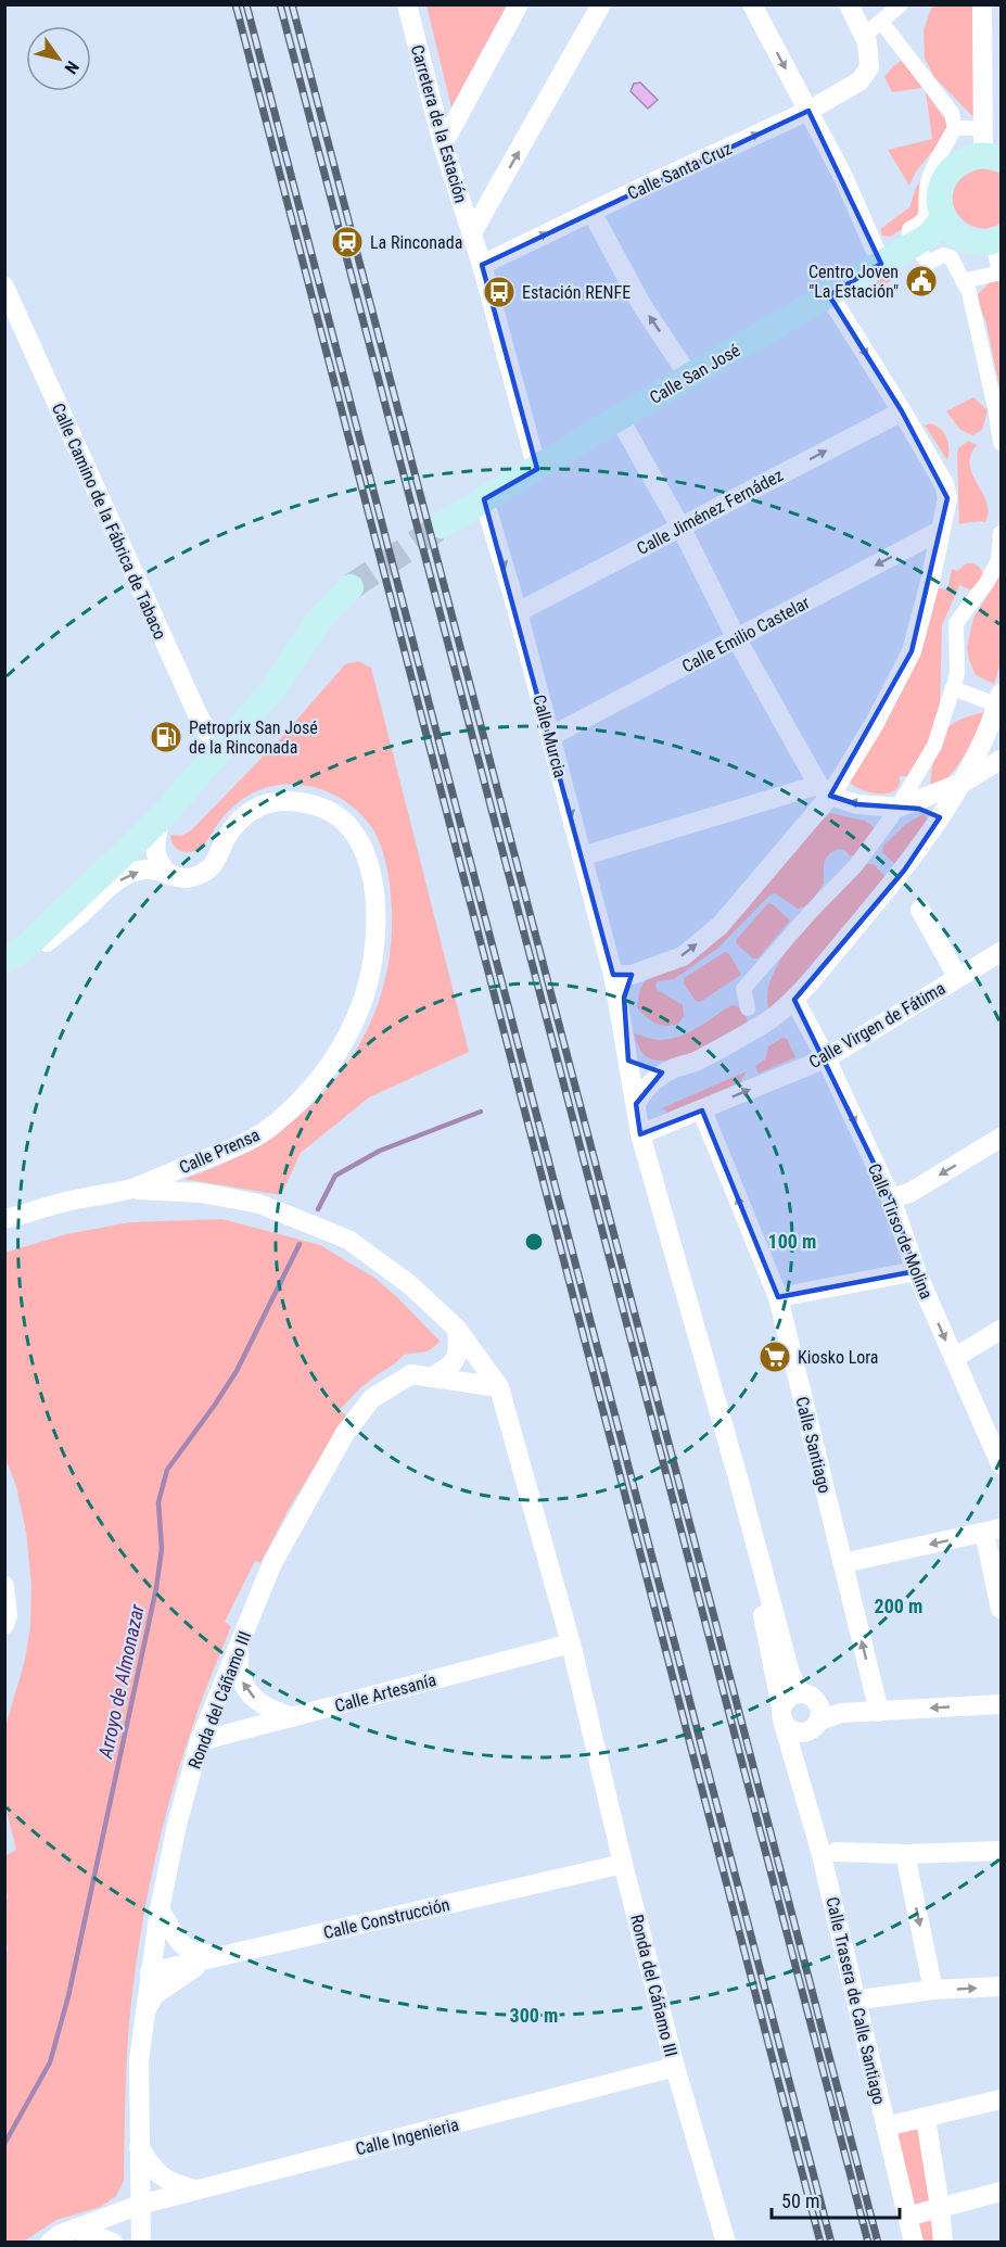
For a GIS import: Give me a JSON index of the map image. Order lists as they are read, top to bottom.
{
  "streets": {
    "main road": ["Calle San José"],
    "street": [
      "Carretera de la Estación",
      "Calle Santa Cruz",
      "Calle Jiménez Fernádez",
      "Calle Camino de la Fábrica de Tabaco",
      "Calle Emilio Castelar",
      "Calle Murcia",
      "Calle Virgen de Fátima",
      "Calle Prensa",
      "Calle Tirso de Molina",
      "Calle Santiago",
      "Calle Artesanía",
      "Ronda del Cáñamo III",
      "Calle Construcción",
      "Calle Trasera de Calle Santiago",
      "Calle Ingenieria"
    ]
  },
  "crossings": [
    ["Carretera de la Estación", "Calle Santa Cruz"],
    ["Carretera de la Estación", "Calle San José"],
    ["Calle San José", "Calle Murcia"],
    ["Calle Jiménez Fernádez", "Calle Murcia"],
    ["Calle Emilio Castelar", "Calle Murcia"],
    ["Calle Murcia", "Calle Trasera de Calle Santiago"],
    ["Calle Virgen de Fátima", "Calle Tirso de Molina"],
    ["Calle Virgen de Fátima", "Calle Santiago"],
    ["Calle Virgen de Fátima", "Calle Trasera de Calle Santiago"],
    ["Calle Prensa", "Ronda del Cáñamo III"],
    ["Calle Artesanía", "Ronda del Cáñamo III"],
    ["Ronda del Cáñamo III", "Calle Construcción"],
    ["Ronda del Cáñamo III", "Calle Ingenieria"]
  ],
  "one_way": [
    "Calle Santa Cruz",
    "Calle Jiménez Fernádez",
    "Calle Emilio Castelar",
    "Calle Murcia",
    "Calle Tirso de Molina",
    "Calle Santiago"
  ],
  "water": ["Arroyo de Almonazar"],
  "places": {
    "station": ["La Rinconada"],
    "public building": ["Centro Joven \"La Estación\""],
    "bus stop": ["Estación RENFE"],
    "fuel station": ["Petroprix San José de la Rinconada"],
    "supermarket": ["Kiosko Lora"]
  },
  "scale_bar": "50 m",
  "north": "bottom right",
  "rings": ["100 m", "200 m", "300 m"]
}
